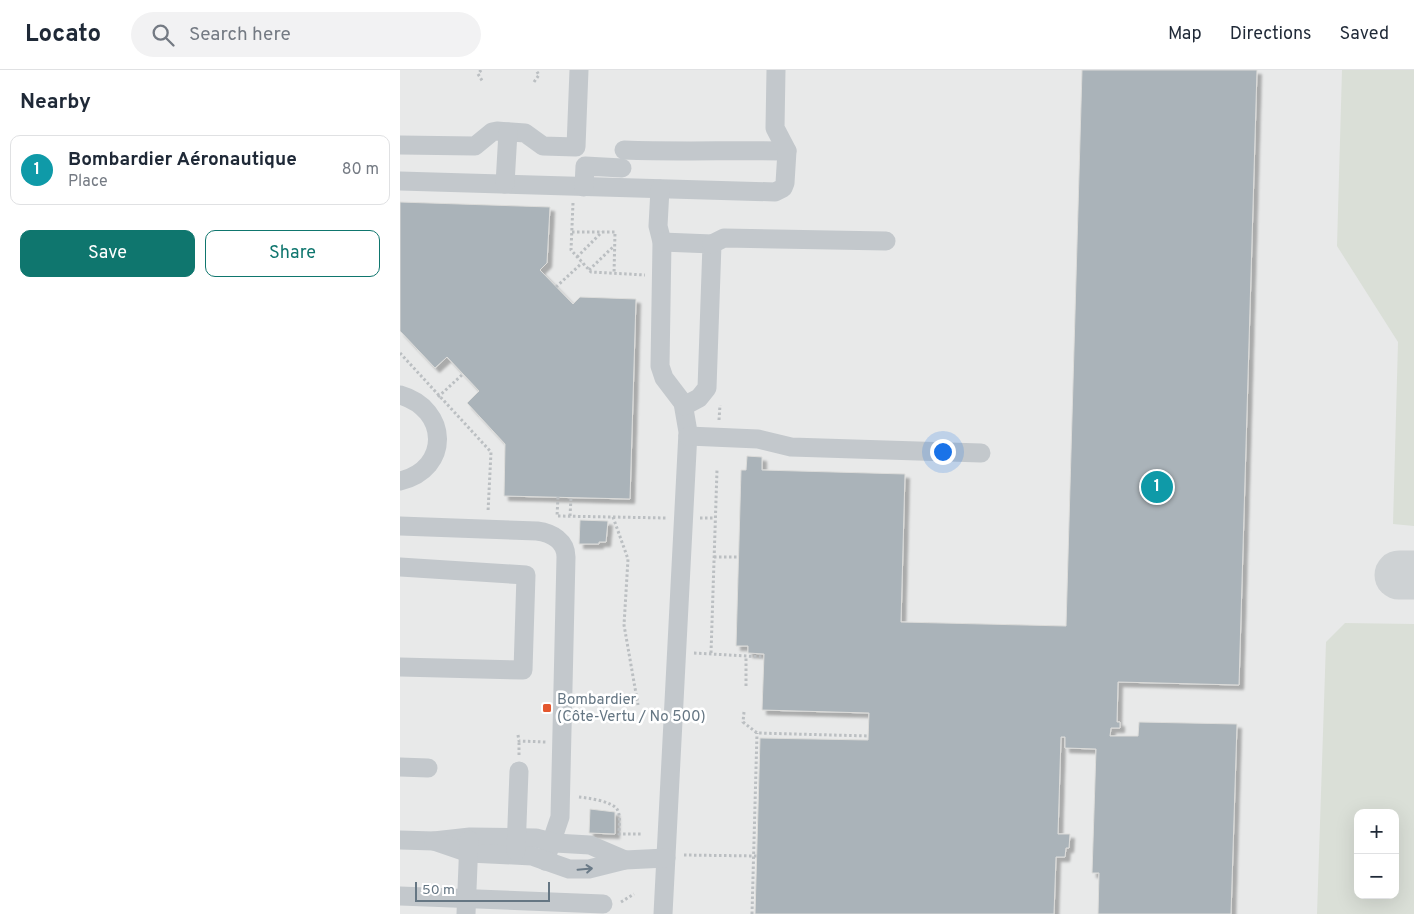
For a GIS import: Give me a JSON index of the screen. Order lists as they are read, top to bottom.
{
  "places": {
    "transit": ["Bombardier (Côte-Vertu / No 500)"]
  },
  "scale_bar": "50 m",
  "page": {
    "header": "Locato",
    "search": "Search here",
    "nav": ["Map", "Directions", "Saved"],
    "heading": "Nearby",
    "list": [
      {
        "mark": "1",
        "name": "Bombardier Aéronautique",
        "note": "Place",
        "value": "80 m"
      }
    ],
    "buttons": ["Save", "Share"],
    "pins": "1",
    "map_buttons": ["+", "−"],
    "scale": "50 m"
  }
}
